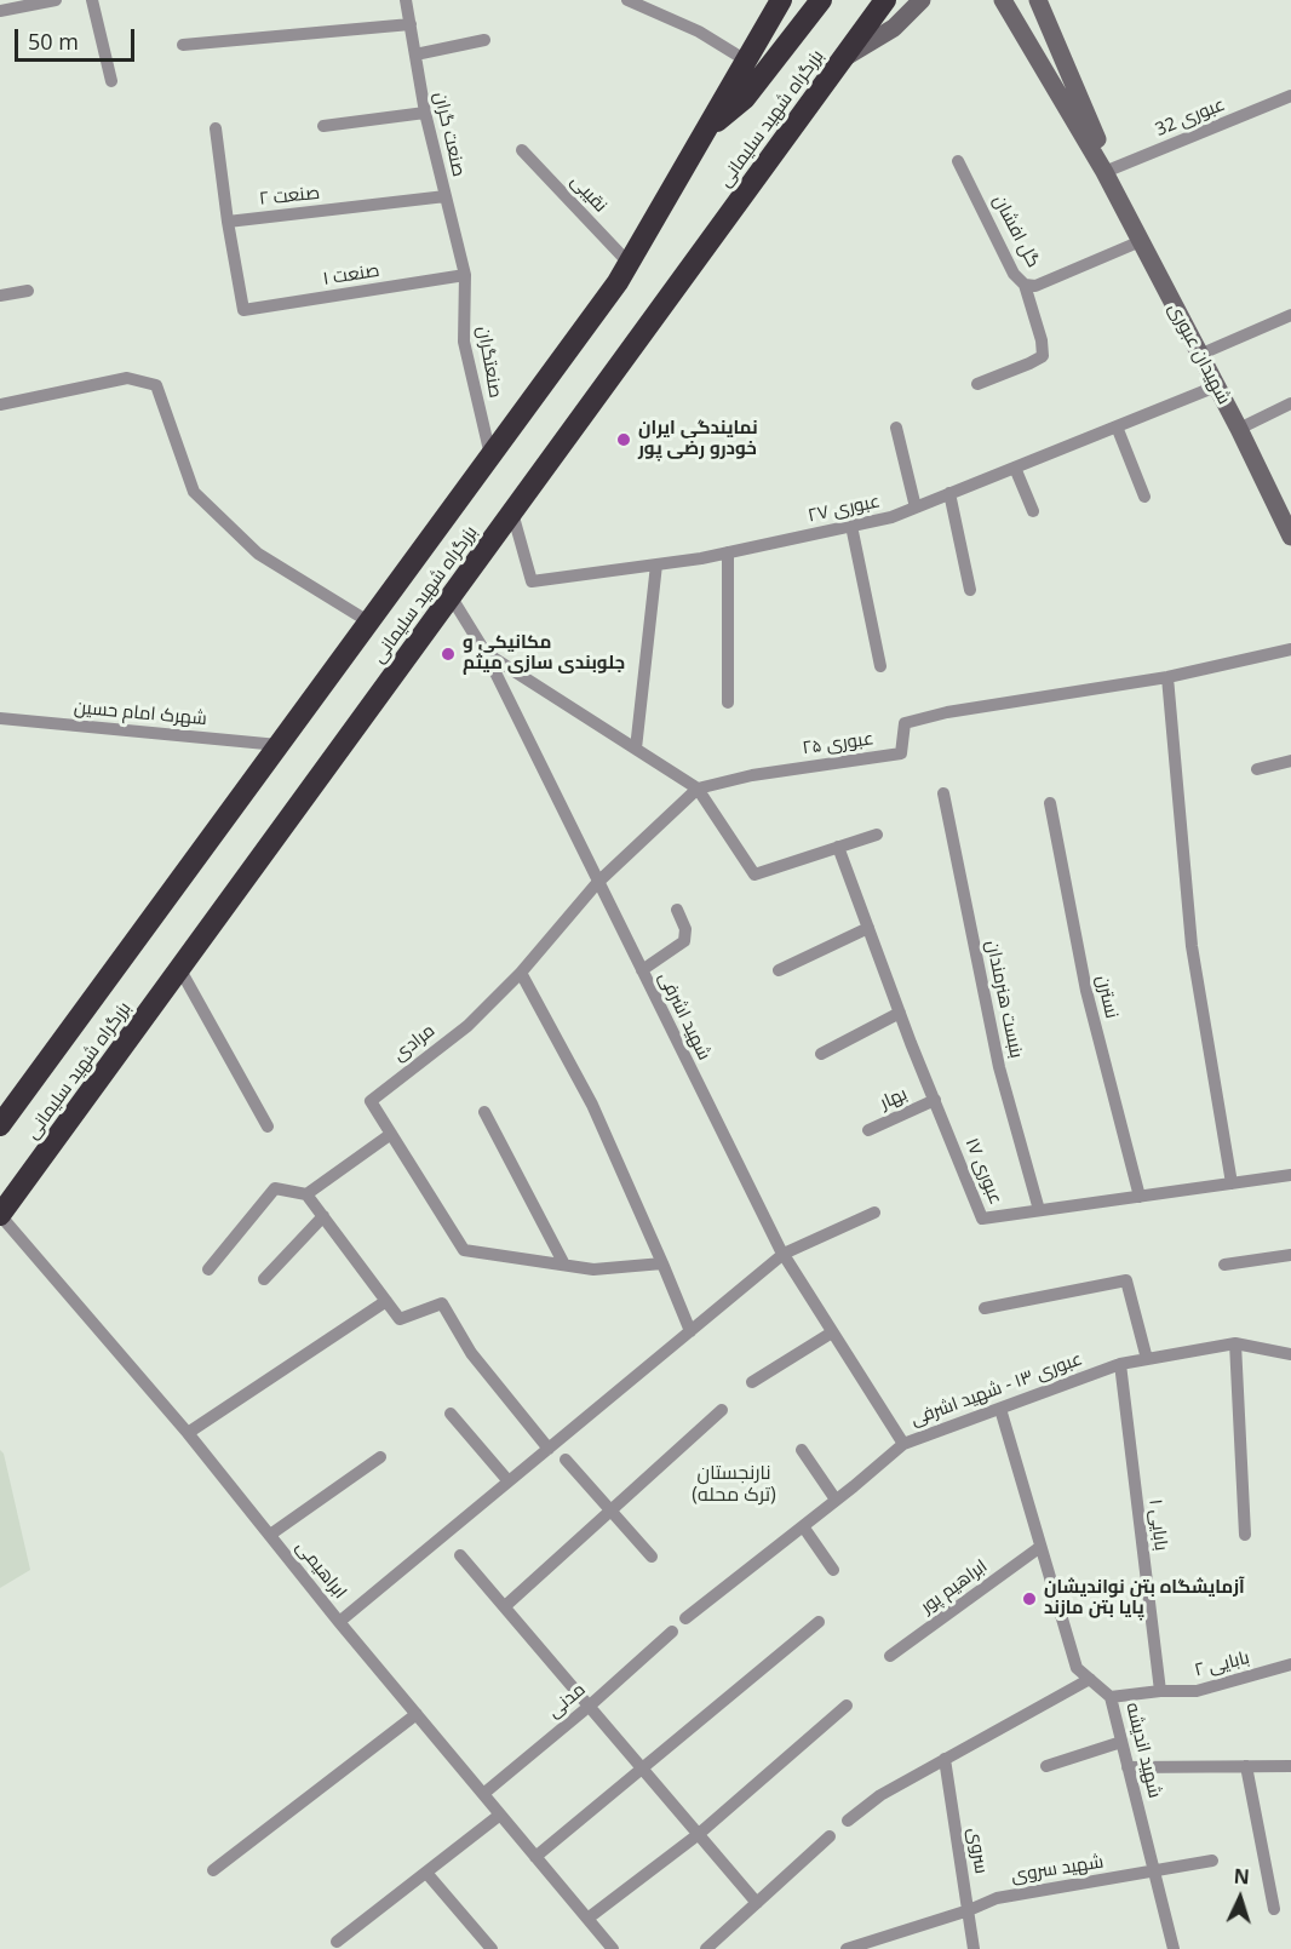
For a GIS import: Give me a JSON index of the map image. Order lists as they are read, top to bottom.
{
  "streets": {
    "highway": ["بزرگراه شهید سلیمانی"],
    "main road": ["شهیدان عبوری"],
    "street": [
      "عبوری 32",
      "صنعت گران",
      "نقیبی",
      "صنعت ۲",
      "گل افشان",
      "صنعت ۱",
      "صنعتگران",
      "عبوری ۲۷",
      "شهرک امام حسین",
      "عبوری ۲۵",
      "نسترن",
      "بنبست هنرمندان",
      "شهید اشرفی",
      "مرادی",
      "بهار",
      "عبوری ۱۷",
      "عبوری ۱۳ - شهید اشرفی",
      "بابایی ۱",
      "ابراهیمی",
      "ابراهیم پور",
      "بابایی ۲",
      "مدنی",
      "شهید اندیشه",
      "سروی",
      "شهید سروی"
    ]
  },
  "crossings": [
    ["عبوری 32", "شهیدان عبوری"],
    ["بزرگراه شهید سلیمانی", "نقیبی"],
    ["بزرگراه شهید سلیمانی", "صنعتگران"],
    ["بزرگراه شهید سلیمانی", "عبوری ۲۷"],
    ["بزرگراه شهید سلیمانی", "شهرک امام حسین"],
    ["بزرگراه شهید سلیمانی", "شهید اشرفی"],
    ["بزرگراه شهید سلیمانی", "ابراهیمی"],
    ["صنعت گران", "صنعت ۲"],
    ["صنعت گران", "صنعت ۱"],
    ["صنعت گران", "صنعتگران"],
    ["صنعت ۲", "صنعت ۱"],
    ["گل افشان", "شهیدان عبوری"],
    ["صنعت ۱", "صنعتگران"],
    ["شهیدان عبوری", "عبوری ۲۷"],
    ["عبوری ۲۵", "مرادی"],
    ["نسترن", "عبوری ۱۷"],
    ["بنبست هنرمندان", "عبوری ۱۷"],
    ["شهید اشرفی", "مرادی"],
    ["شهید اشرفی", "عبوری ۱۳ - شهید اشرفی"],
    ["بهار", "عبوری ۱۷"],
    ["عبوری ۱۳ - شهید اشرفی", "بابایی ۱"],
    ["عبوری ۱۳ - شهید اشرفی", "شهید اندیشه"],
    ["بابایی ۱", "بابایی ۲"],
    ["ابراهیمی", "مدنی"],
    ["ابراهیم پور", "شهید اندیشه"],
    ["بابایی ۲", "شهید اندیشه"],
    ["شهید اندیشه", "شهید سروی"],
    ["سروی", "شهید سروی"]
  ],
  "districts": ["نارنجستان (ترک محله)"],
  "places": ["نمایندگی ایران خودرو رضی پور", "مکانیکی و جلوبندی سازی میثم", "آزمایشگاه بتن نواندیشان پایا بتن مازند"],
  "scale_bar": "50 m",
  "north": "top"
}
